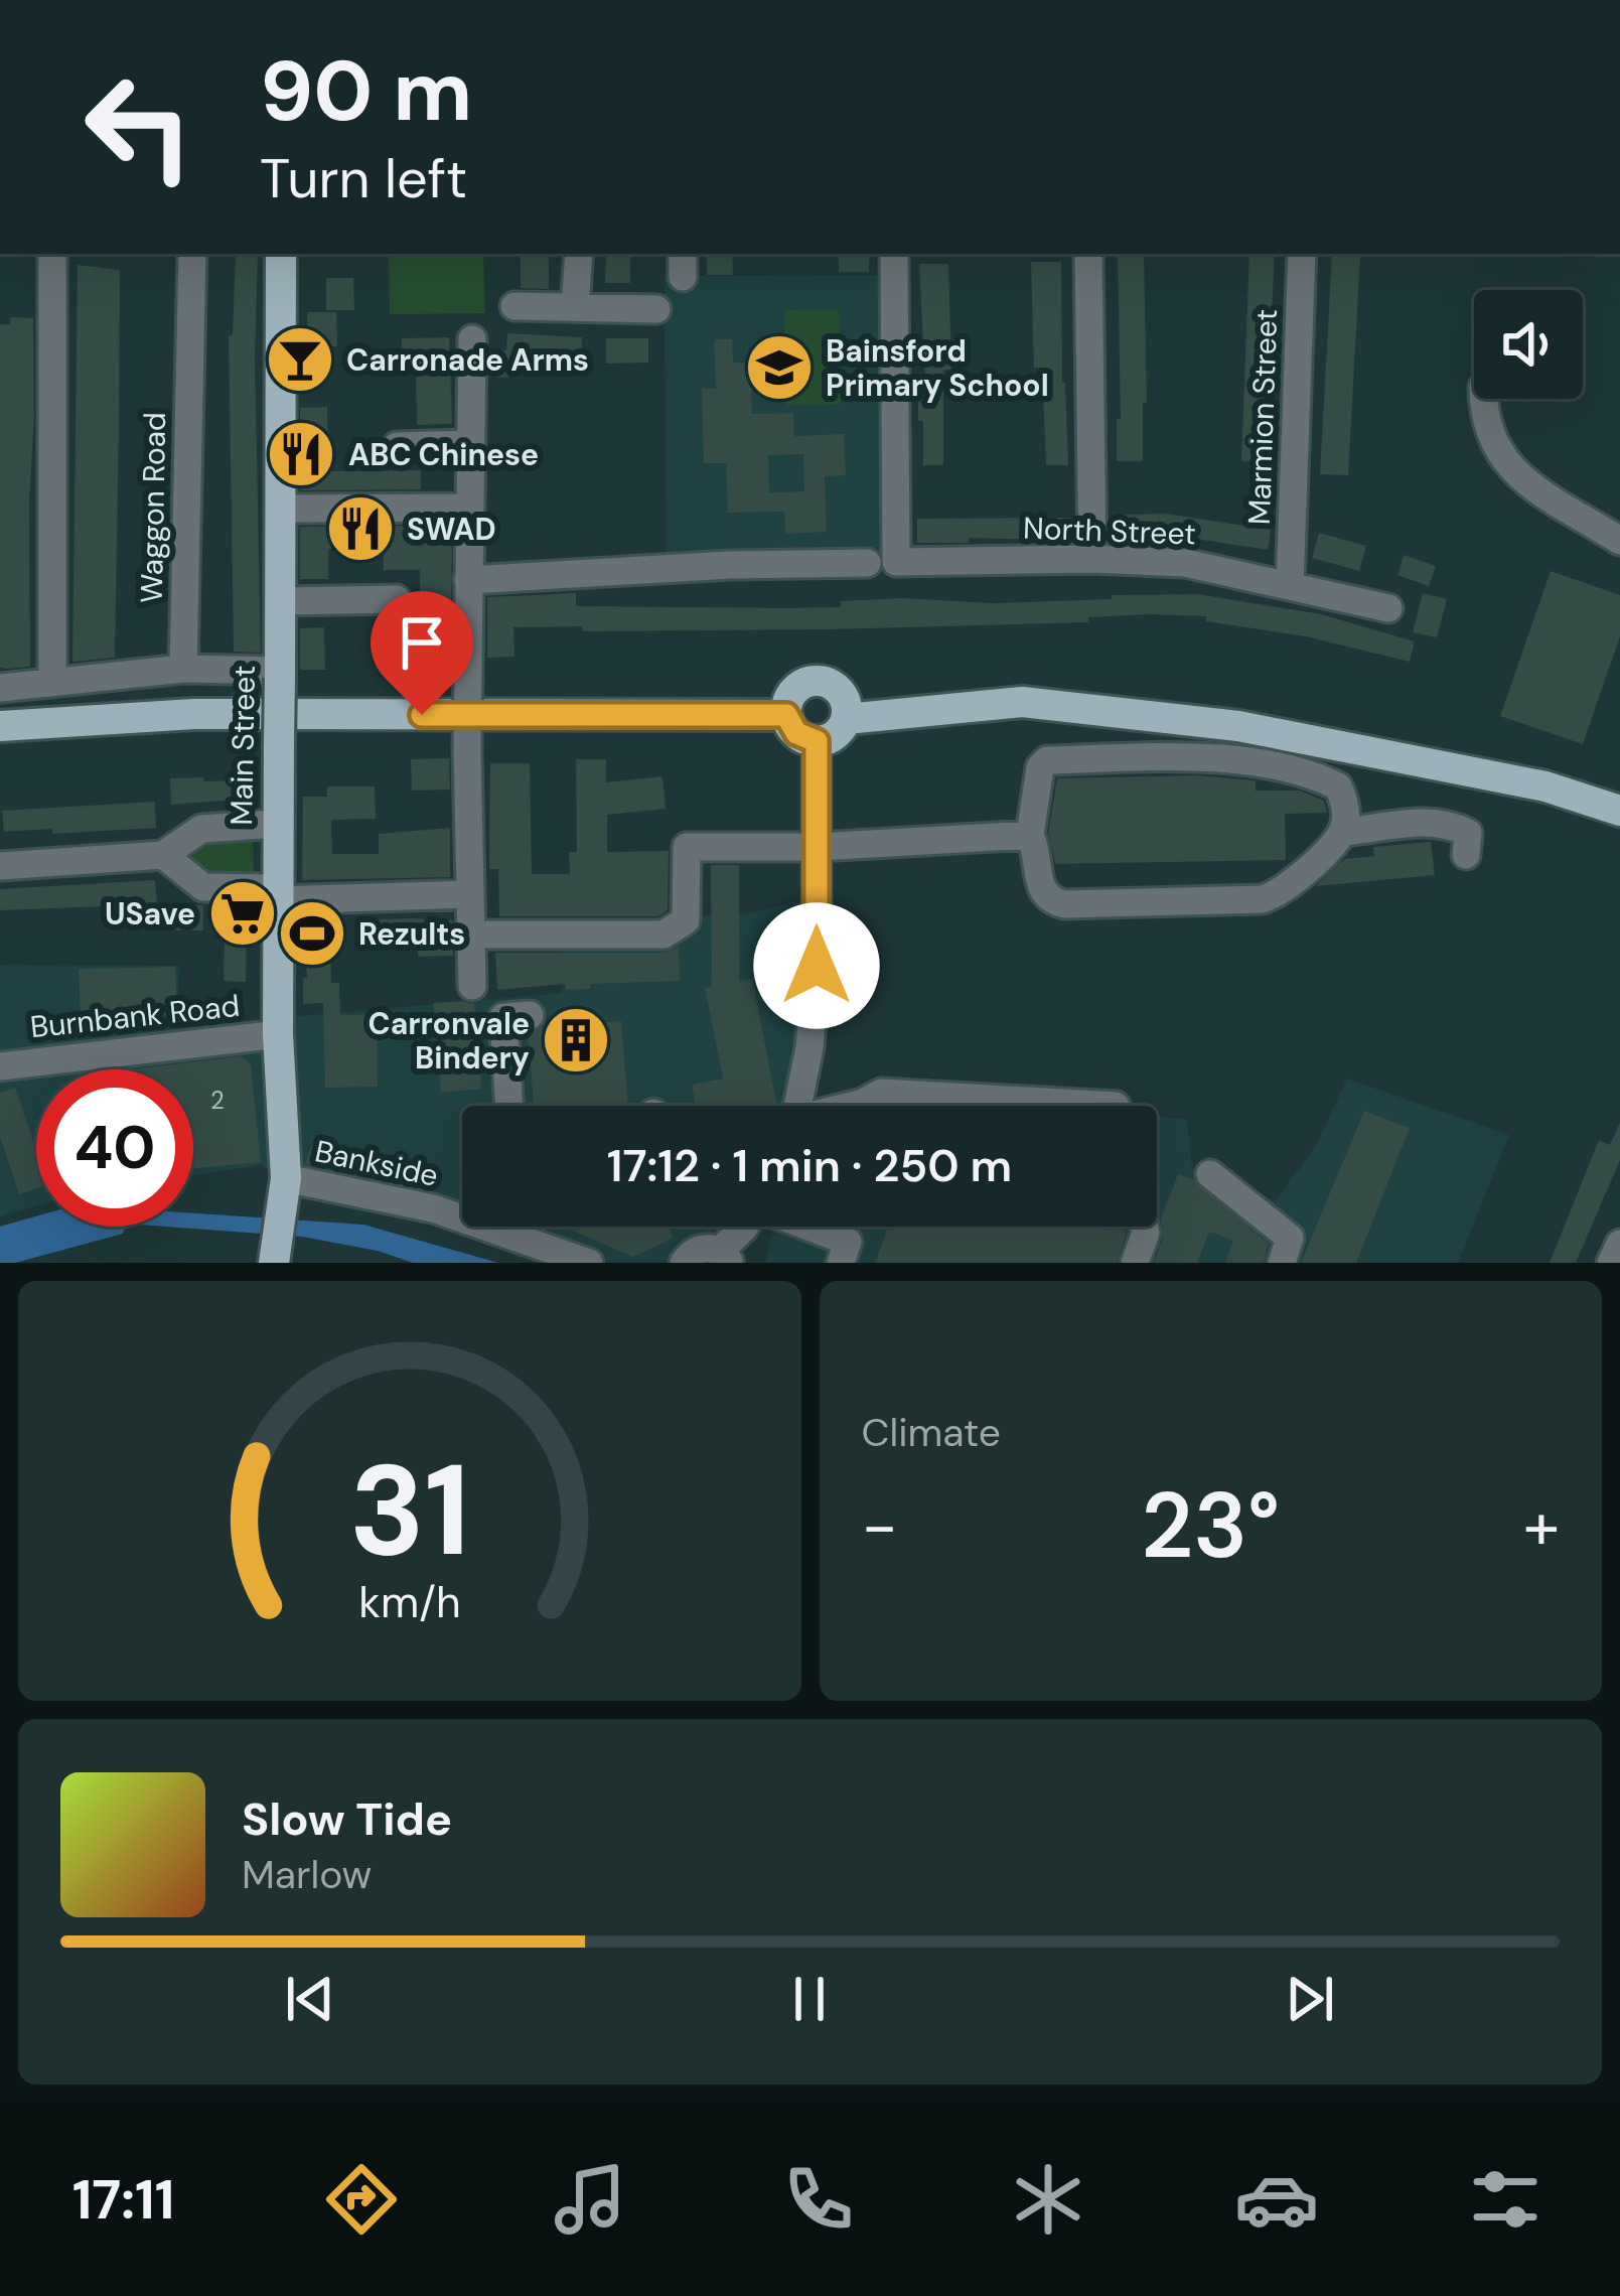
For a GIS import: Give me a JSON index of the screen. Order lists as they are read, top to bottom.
{
  "streets": {
    "main road": ["Main Street"],
    "street": [
      "Marmion Street",
      "Waggon Road",
      "North Street",
      "Burnbank Road",
      "Bankside"
    ]
  },
  "crossings": [
    ["Marmion Street", "North Street"],
    ["Main Street", "Burnbank Road"],
    ["Main Street", "Bankside"]
  ],
  "places": {
    "bar": ["Carronade Arms"],
    "school or university": ["Bainsford Primary School"],
    "restaurant": ["ABC Chinese", "SWAD"],
    "supermarket": ["USave"],
    "sports": ["Rezults"],
    "building": ["Carronvale Bindery"]
  },
  "house_numbers": ["2"],
  "page": {
    "turn": ["90 m", "Turn left"],
    "limit": "40",
    "trip": "17:12 · 1 min · 250 m",
    "tile": "Climate",
    "heat": ["−", "23°", "+"],
    "song": ["Slow Tide", "Marlow"],
    "tabs": "17:11",
    "gauge": ["31", "km/h"]
  }
}
